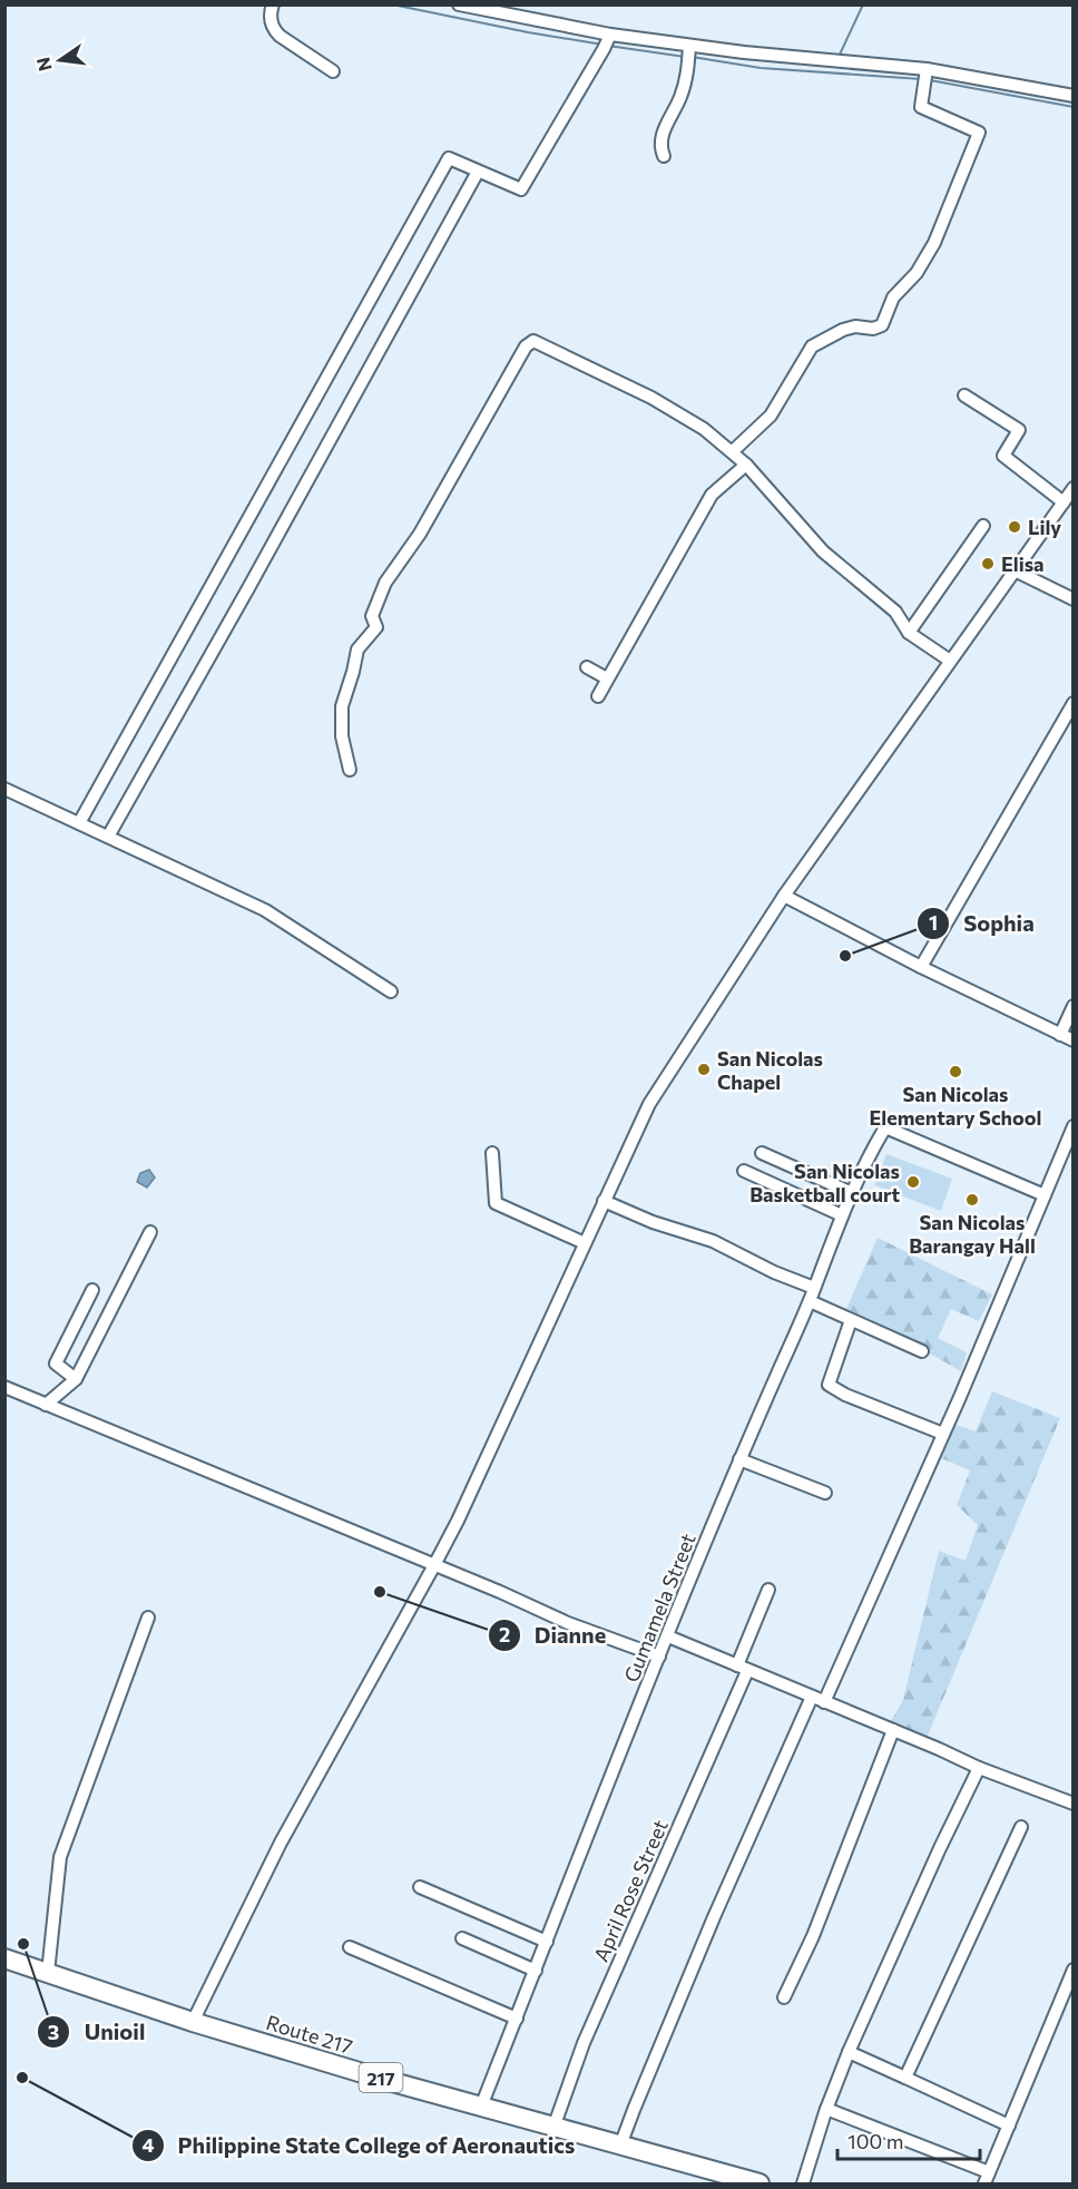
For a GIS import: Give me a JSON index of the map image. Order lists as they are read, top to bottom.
{
  "streets": {
    "main road": ["Route 217", "217"],
    "street": ["Gumamela Street", "April Rose Street"]
  },
  "crossings": [
    ["Gumamela Street", "Route 217"],
    ["April Rose Street", "Route 217"]
  ],
  "places": [
    "Lily",
    "Elisa",
    "Sophia",
    "San Nicolas Chapel",
    "San Nicolas Elementary School",
    "San Nicolas Basketball court",
    "San Nicolas Barangay Hall",
    "Dianne",
    "Unioil",
    "Philippine State College of Aeronautics"
  ],
  "scale_bar": "100 m",
  "north": "left"
}
